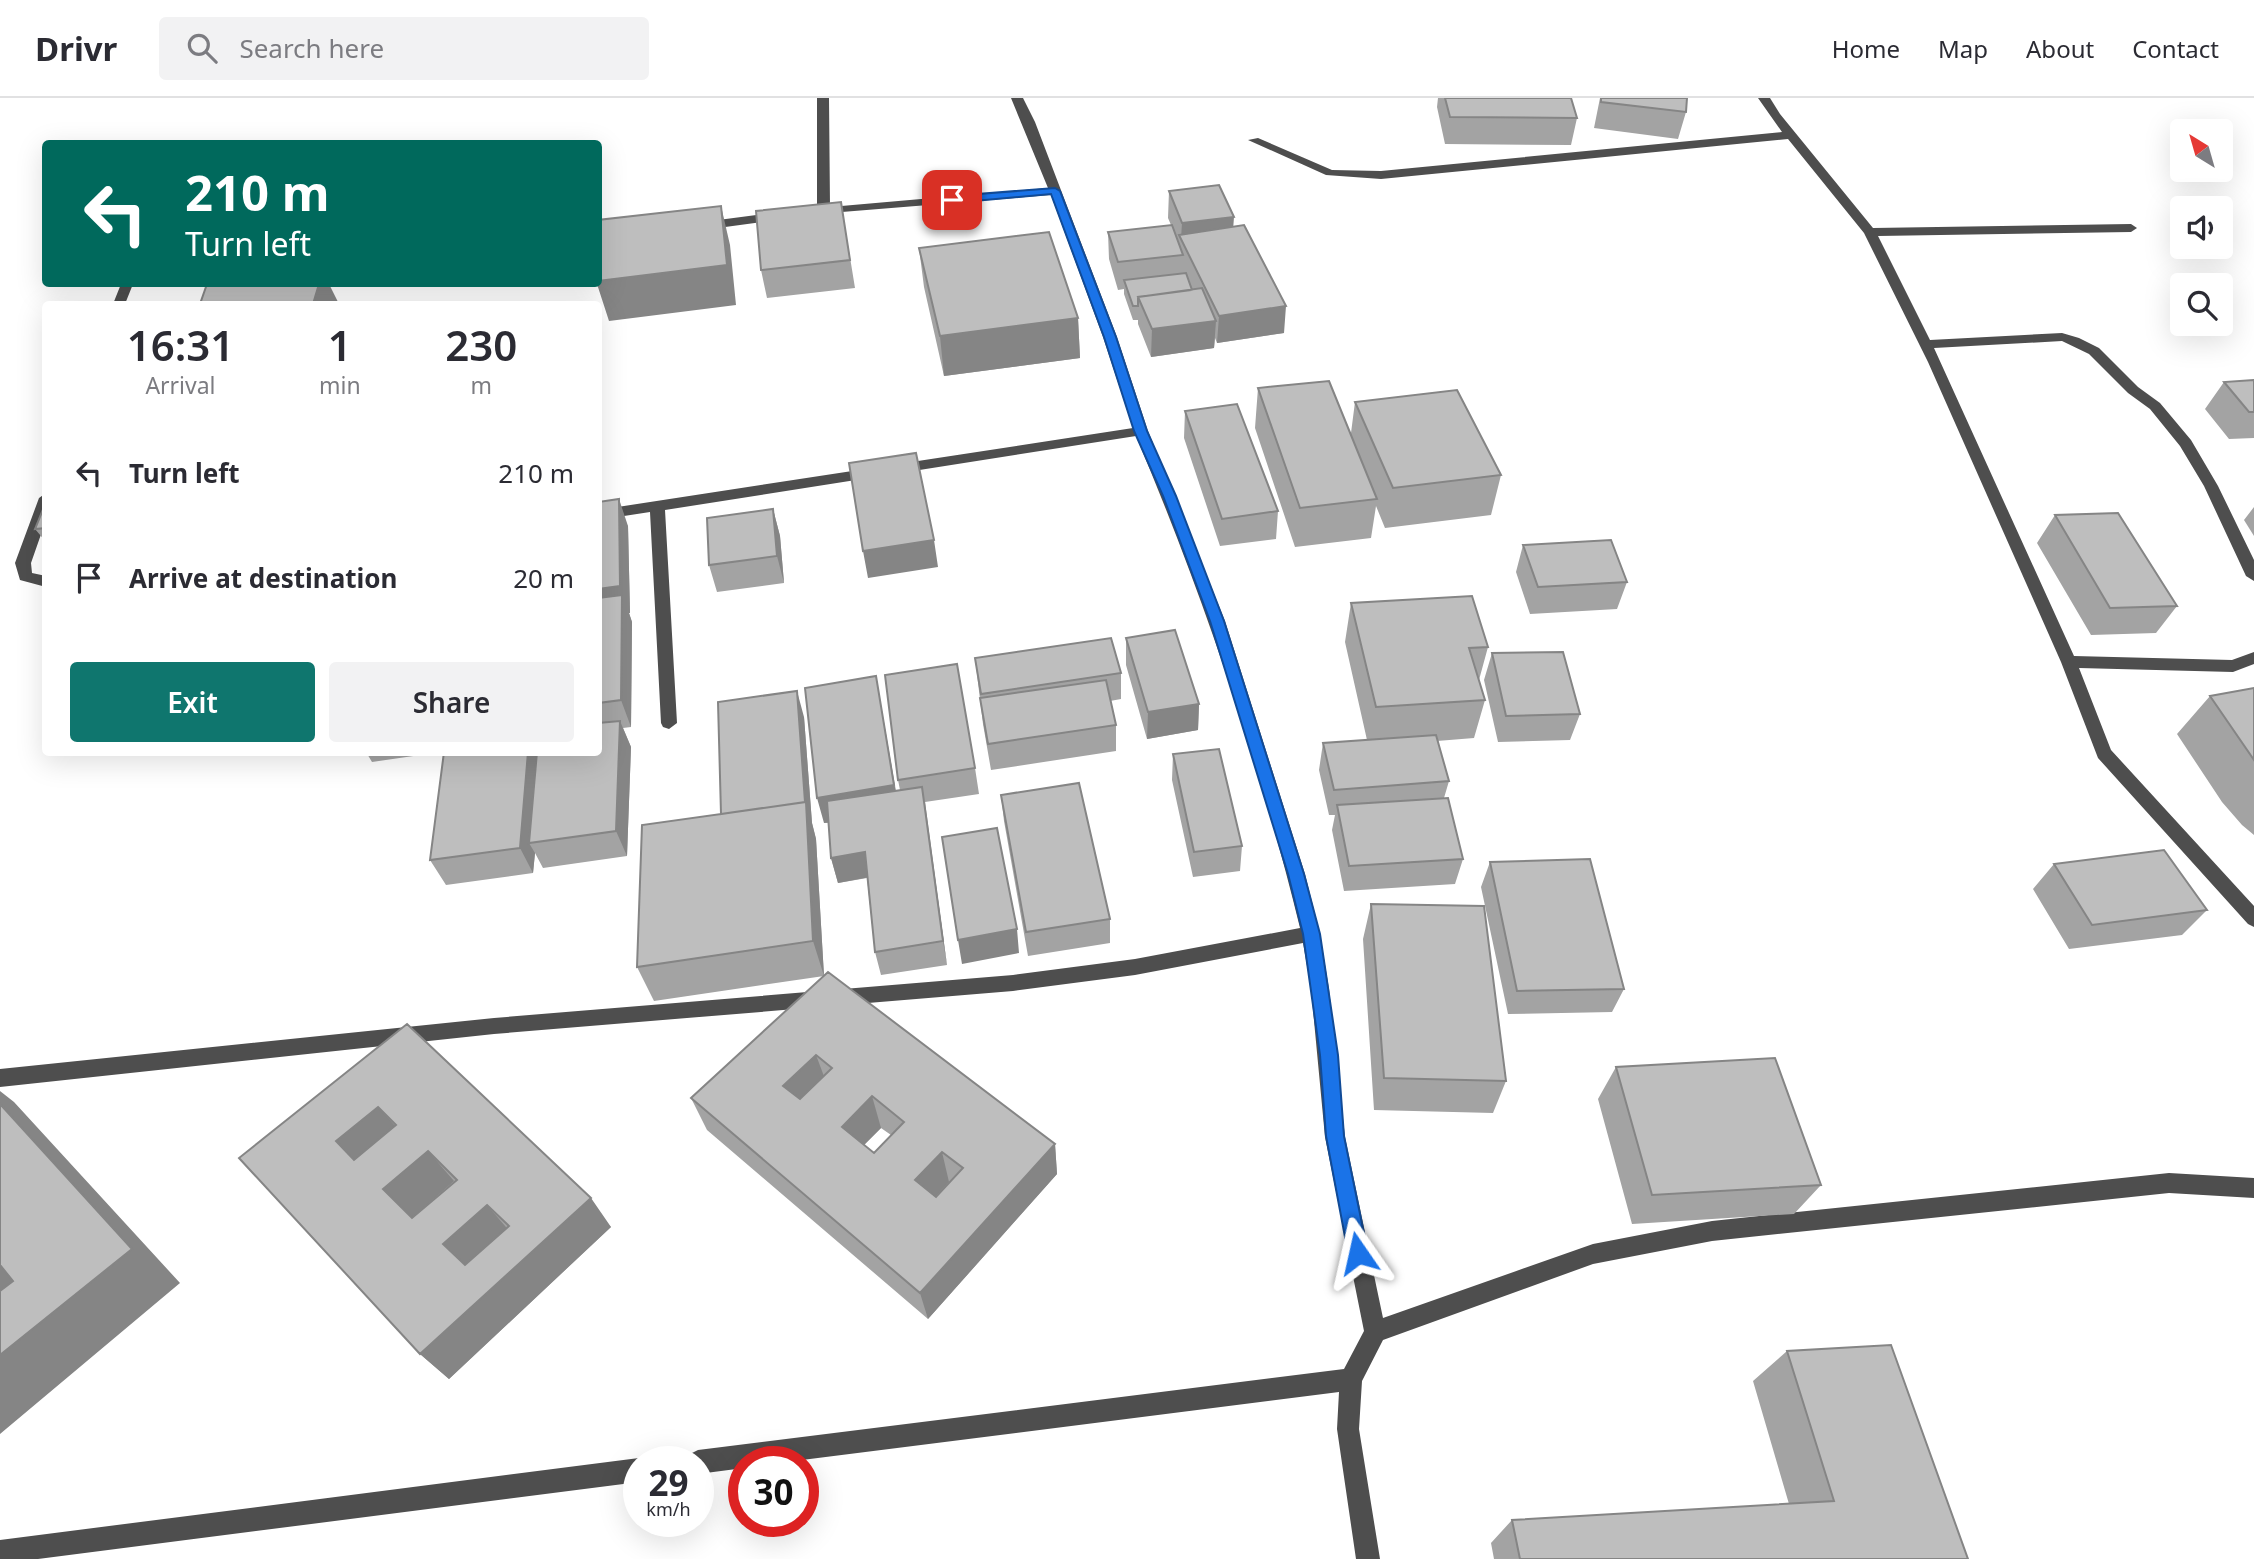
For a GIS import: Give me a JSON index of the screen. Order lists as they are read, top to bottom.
{
  "north": "top left",
  "page": {
    "header": "Drivr",
    "search": "Search here",
    "nav": [
      "Home",
      "Map",
      "About",
      "Contact"
    ],
    "turn": ["210 m", "Turn left"],
    "eta": [
      "16:31",
      "Arrival",
      "1",
      "min",
      "230",
      "m"
    ],
    "list": [
      {
        "name": "Turn left",
        "value": "210 m"
      },
      {
        "name": "Arrive at destination",
        "value": "20 m"
      }
    ],
    "buttons": ["Exit", "Share"],
    "speed": "29 km/h",
    "limit": "30"
  }
}
